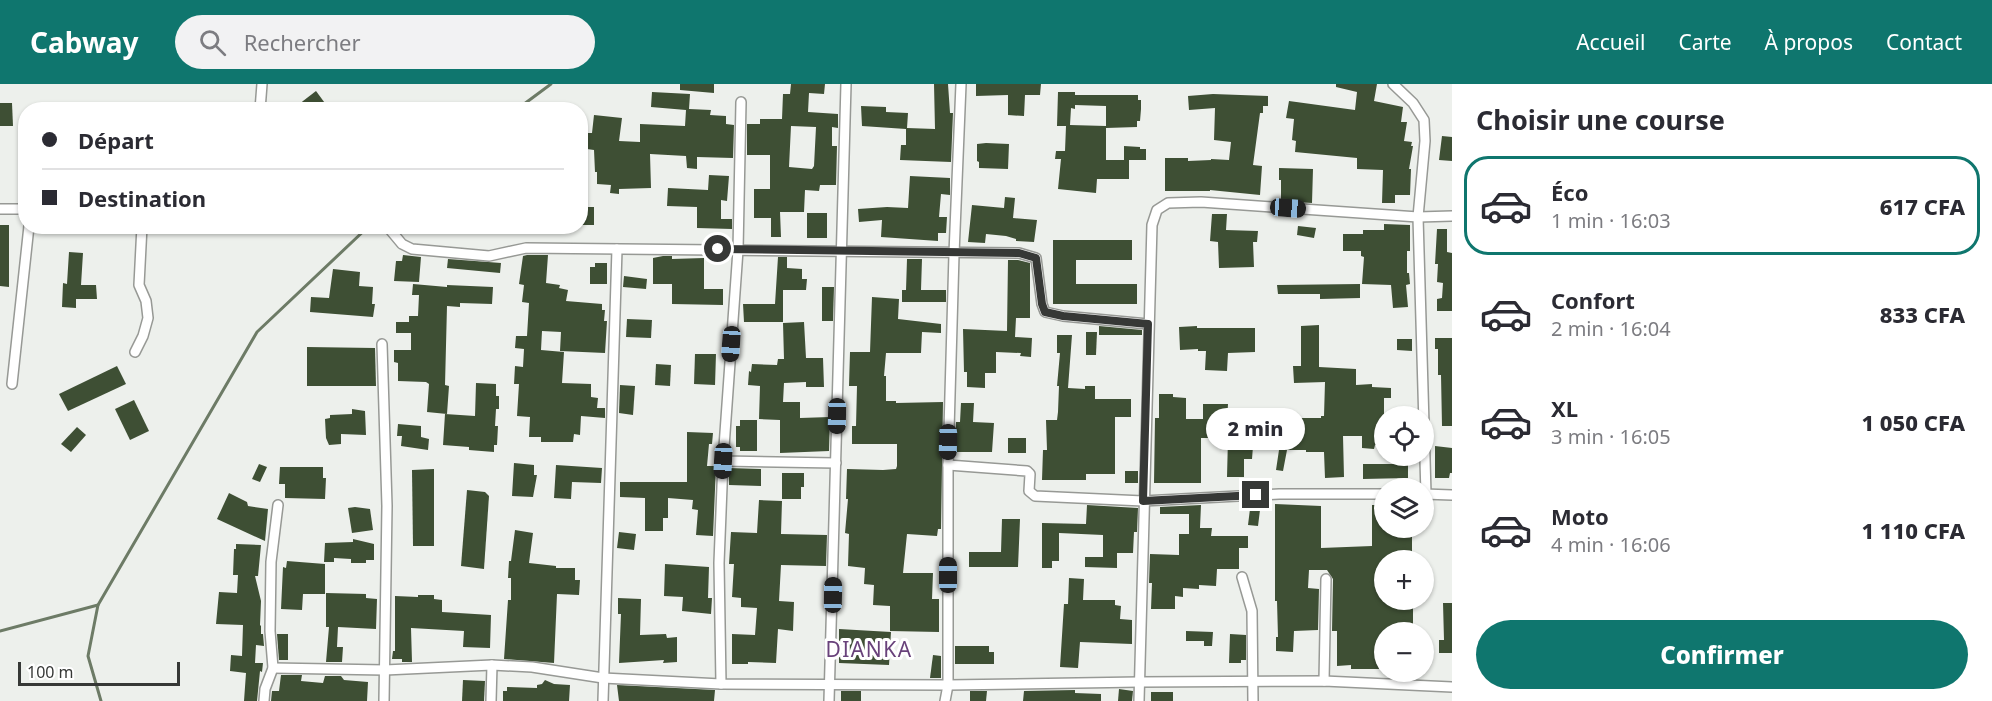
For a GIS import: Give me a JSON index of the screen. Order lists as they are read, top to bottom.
{
  "districts": ["DIANKA"],
  "scale_bar": "100 m",
  "page": {
    "header": "Cabway",
    "search": "Rechercher",
    "nav": [
      "Accueil",
      "Carte",
      "À propos",
      "Contact"
    ],
    "heading": "Choisir une course",
    "banner": ["Départ", "Destination"],
    "list": [
      {
        "name": "Éco",
        "note": "1 min · 16:03",
        "value": "617 CFA"
      },
      {
        "name": "Confort",
        "note": "2 min · 16:04",
        "value": "833 CFA"
      },
      {
        "name": "XL",
        "note": "3 min · 16:05",
        "value": "1 050 CFA"
      },
      {
        "name": "Moto",
        "note": "4 min · 16:06",
        "value": "1 110 CFA"
      }
    ],
    "map_buttons": ["+", "−"],
    "bubble": "2 min",
    "buttons": "Confirmer",
    "scale": "100 m"
  }
}
